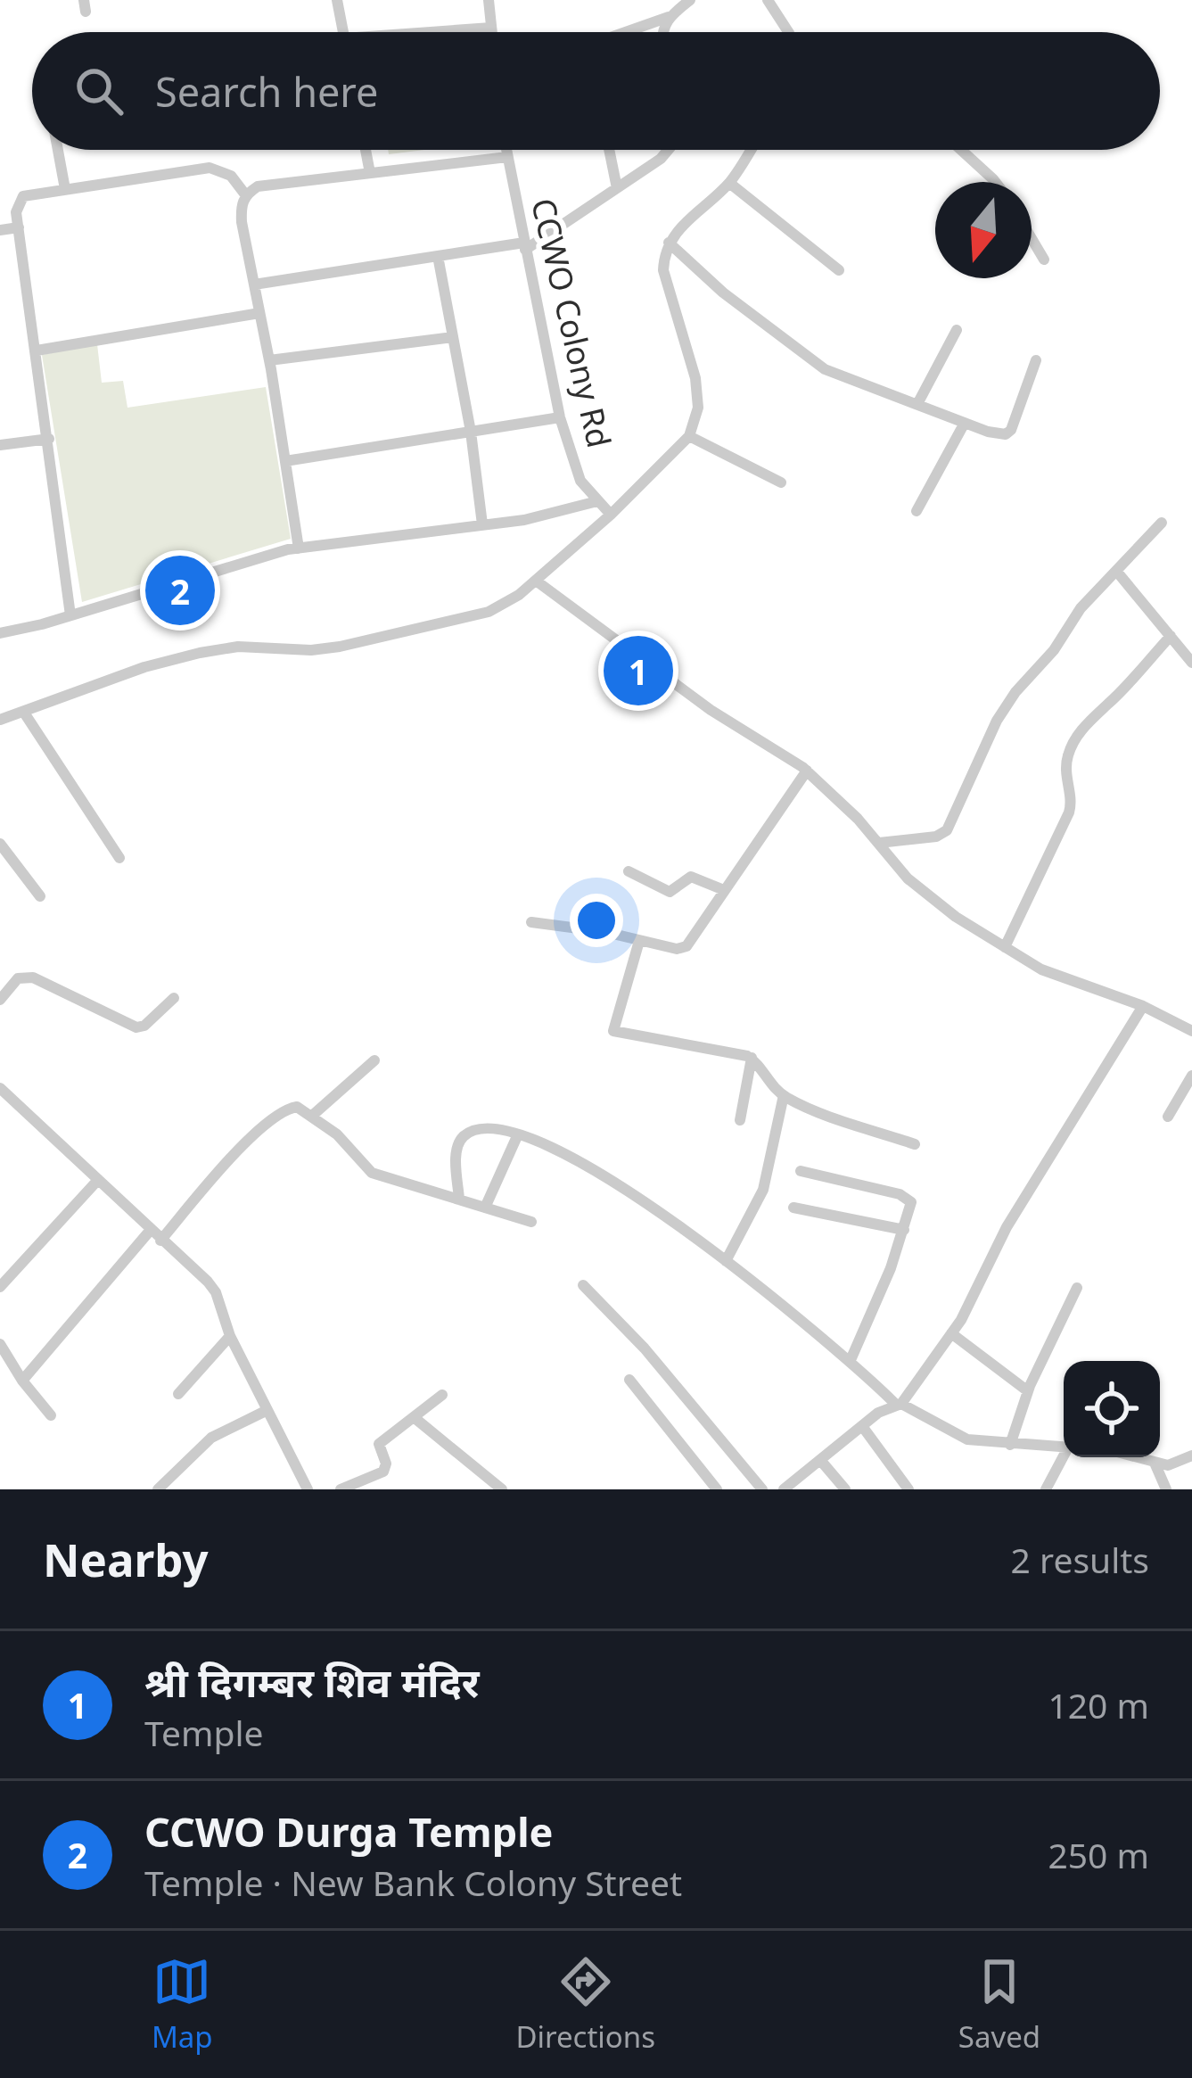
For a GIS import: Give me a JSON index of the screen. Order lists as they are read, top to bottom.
{
  "streets": {
    "street": ["CCWO Colony Rd"]
  },
  "north": "bottom",
  "page": {
    "search": "Search here",
    "pins": ["2", "1"],
    "heading": ["Nearby", "2 results"],
    "list": [
      {
        "mark": "1",
        "name": "श्री दिगम्बर शिव मंदिर",
        "note": "Temple",
        "value": "120 m"
      },
      {
        "mark": "2",
        "name": "CCWO Durga Temple",
        "note": "Temple · New Bank Colony Street",
        "value": "250 m"
      }
    ],
    "nav": ["Map", "Directions", "Saved"]
  }
}
